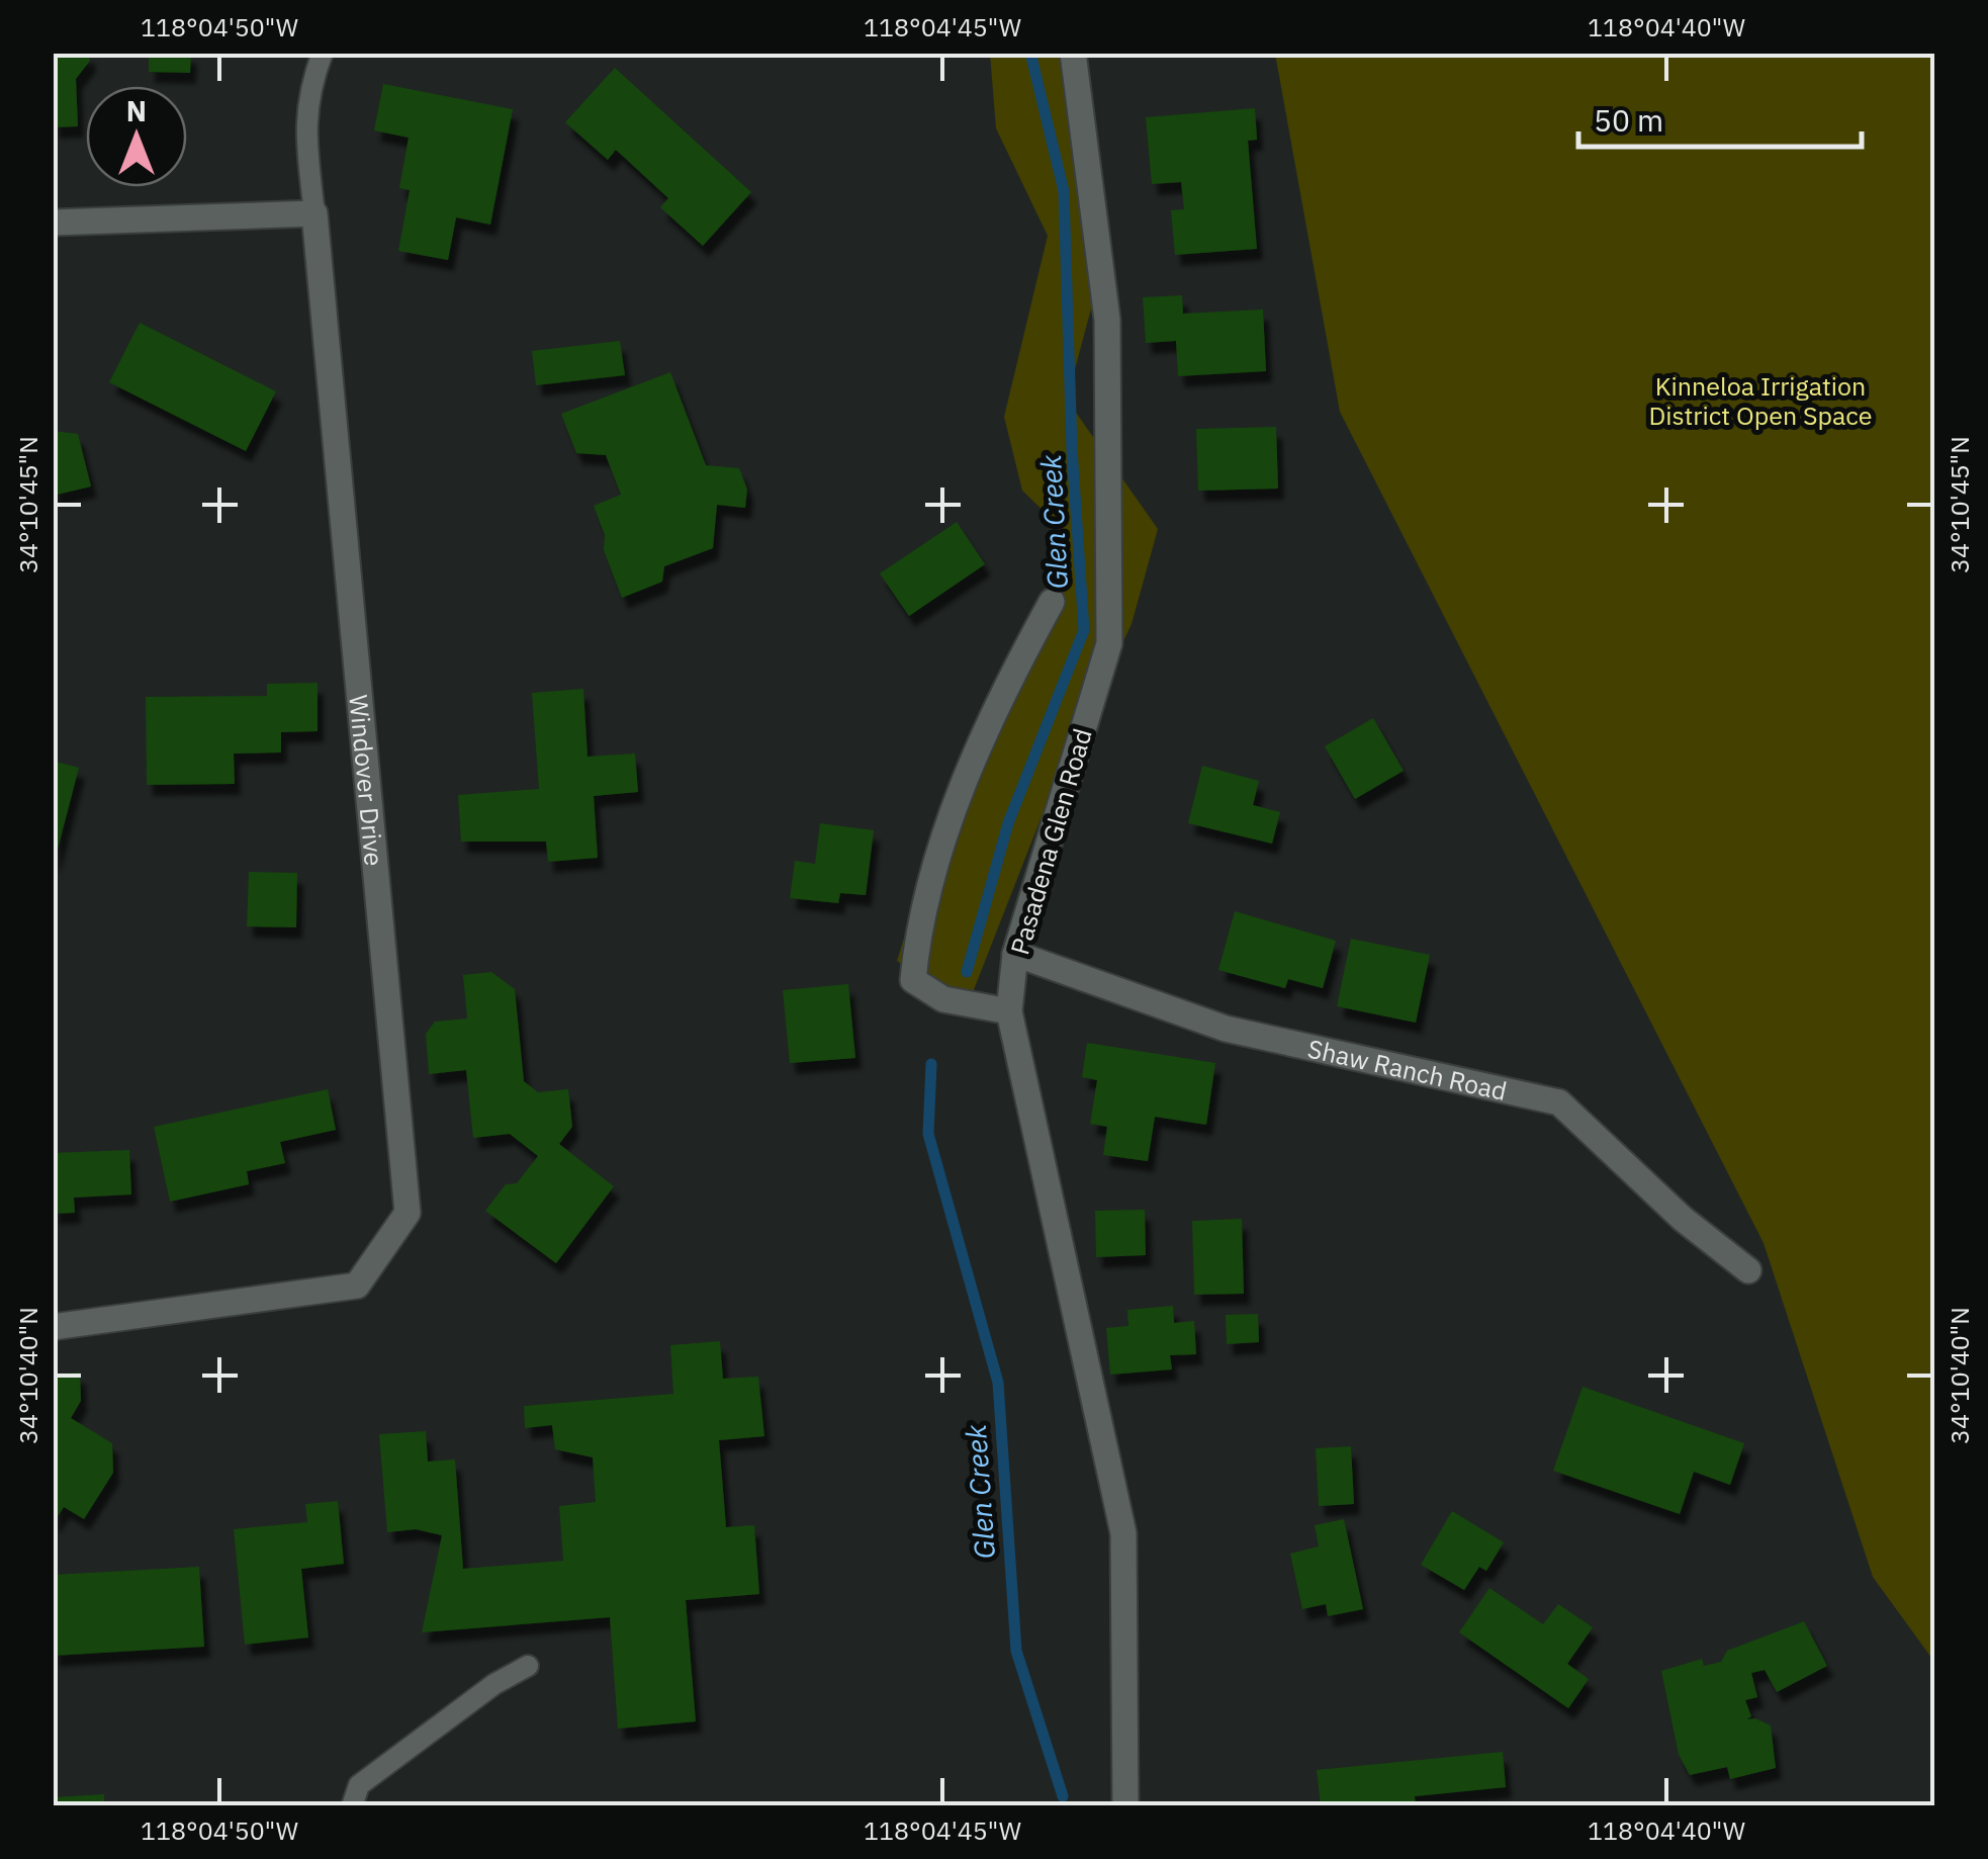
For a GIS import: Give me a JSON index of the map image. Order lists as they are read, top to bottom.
{
  "streets": {
    "street": ["Windover Drive", "Pasadena Glen Road", "Shaw Ranch Road"]
  },
  "crossings": [
    ["Pasadena Glen Road", "Shaw Ranch Road"]
  ],
  "water": ["Glen Creek"],
  "parks": ["Kinneloa Irrigation District Open Space"],
  "scale_bar": "50 m",
  "north": "top",
  "coordinates": [
    "118°04'50\"W",
    "118°04'45\"W",
    "118°04'40\"W",
    "34°10'45\"N",
    "34°10'40\"N"
  ]
}
